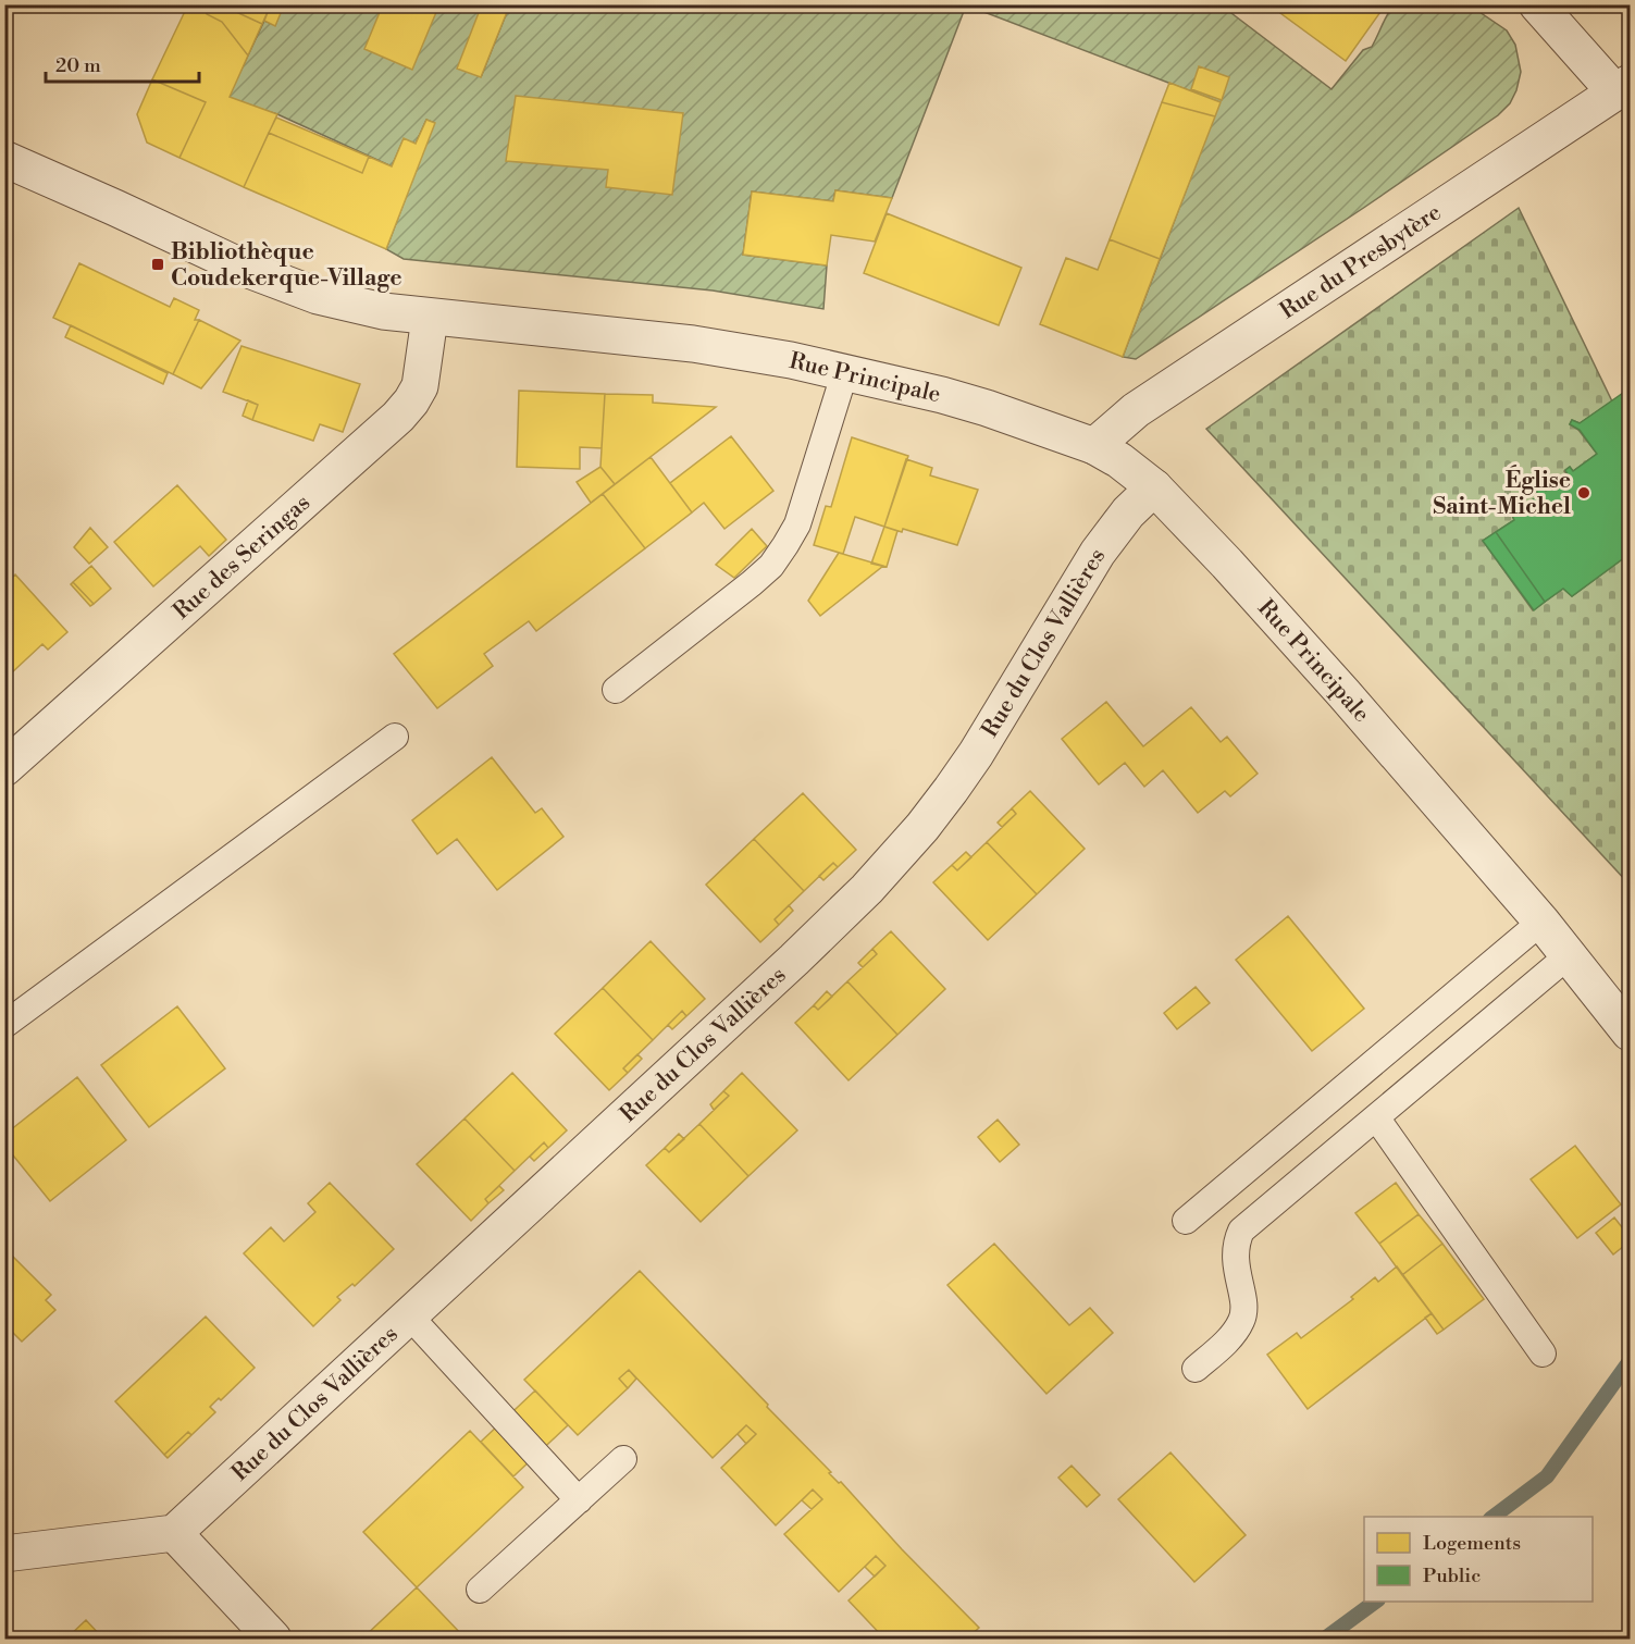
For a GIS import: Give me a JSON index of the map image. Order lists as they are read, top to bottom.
{
  "streets": {
    "street": [
      "Rue du Presbytère",
      "Rue Principale",
      "Rue des Seringas",
      "Rue du Clos Vallières"
    ]
  },
  "crossings": [
    ["Rue du Presbytère", "Rue Principale"],
    ["Rue Principale", "Rue des Seringas"],
    ["Rue Principale", "Rue du Clos Vallières"]
  ],
  "places": {
    "transit": ["Bibliothèque Coudekerque-Village"],
    "other": ["Église Saint-Michel"]
  },
  "legend": ["Logements", "Public"],
  "scale_bar": "20 m"
}
